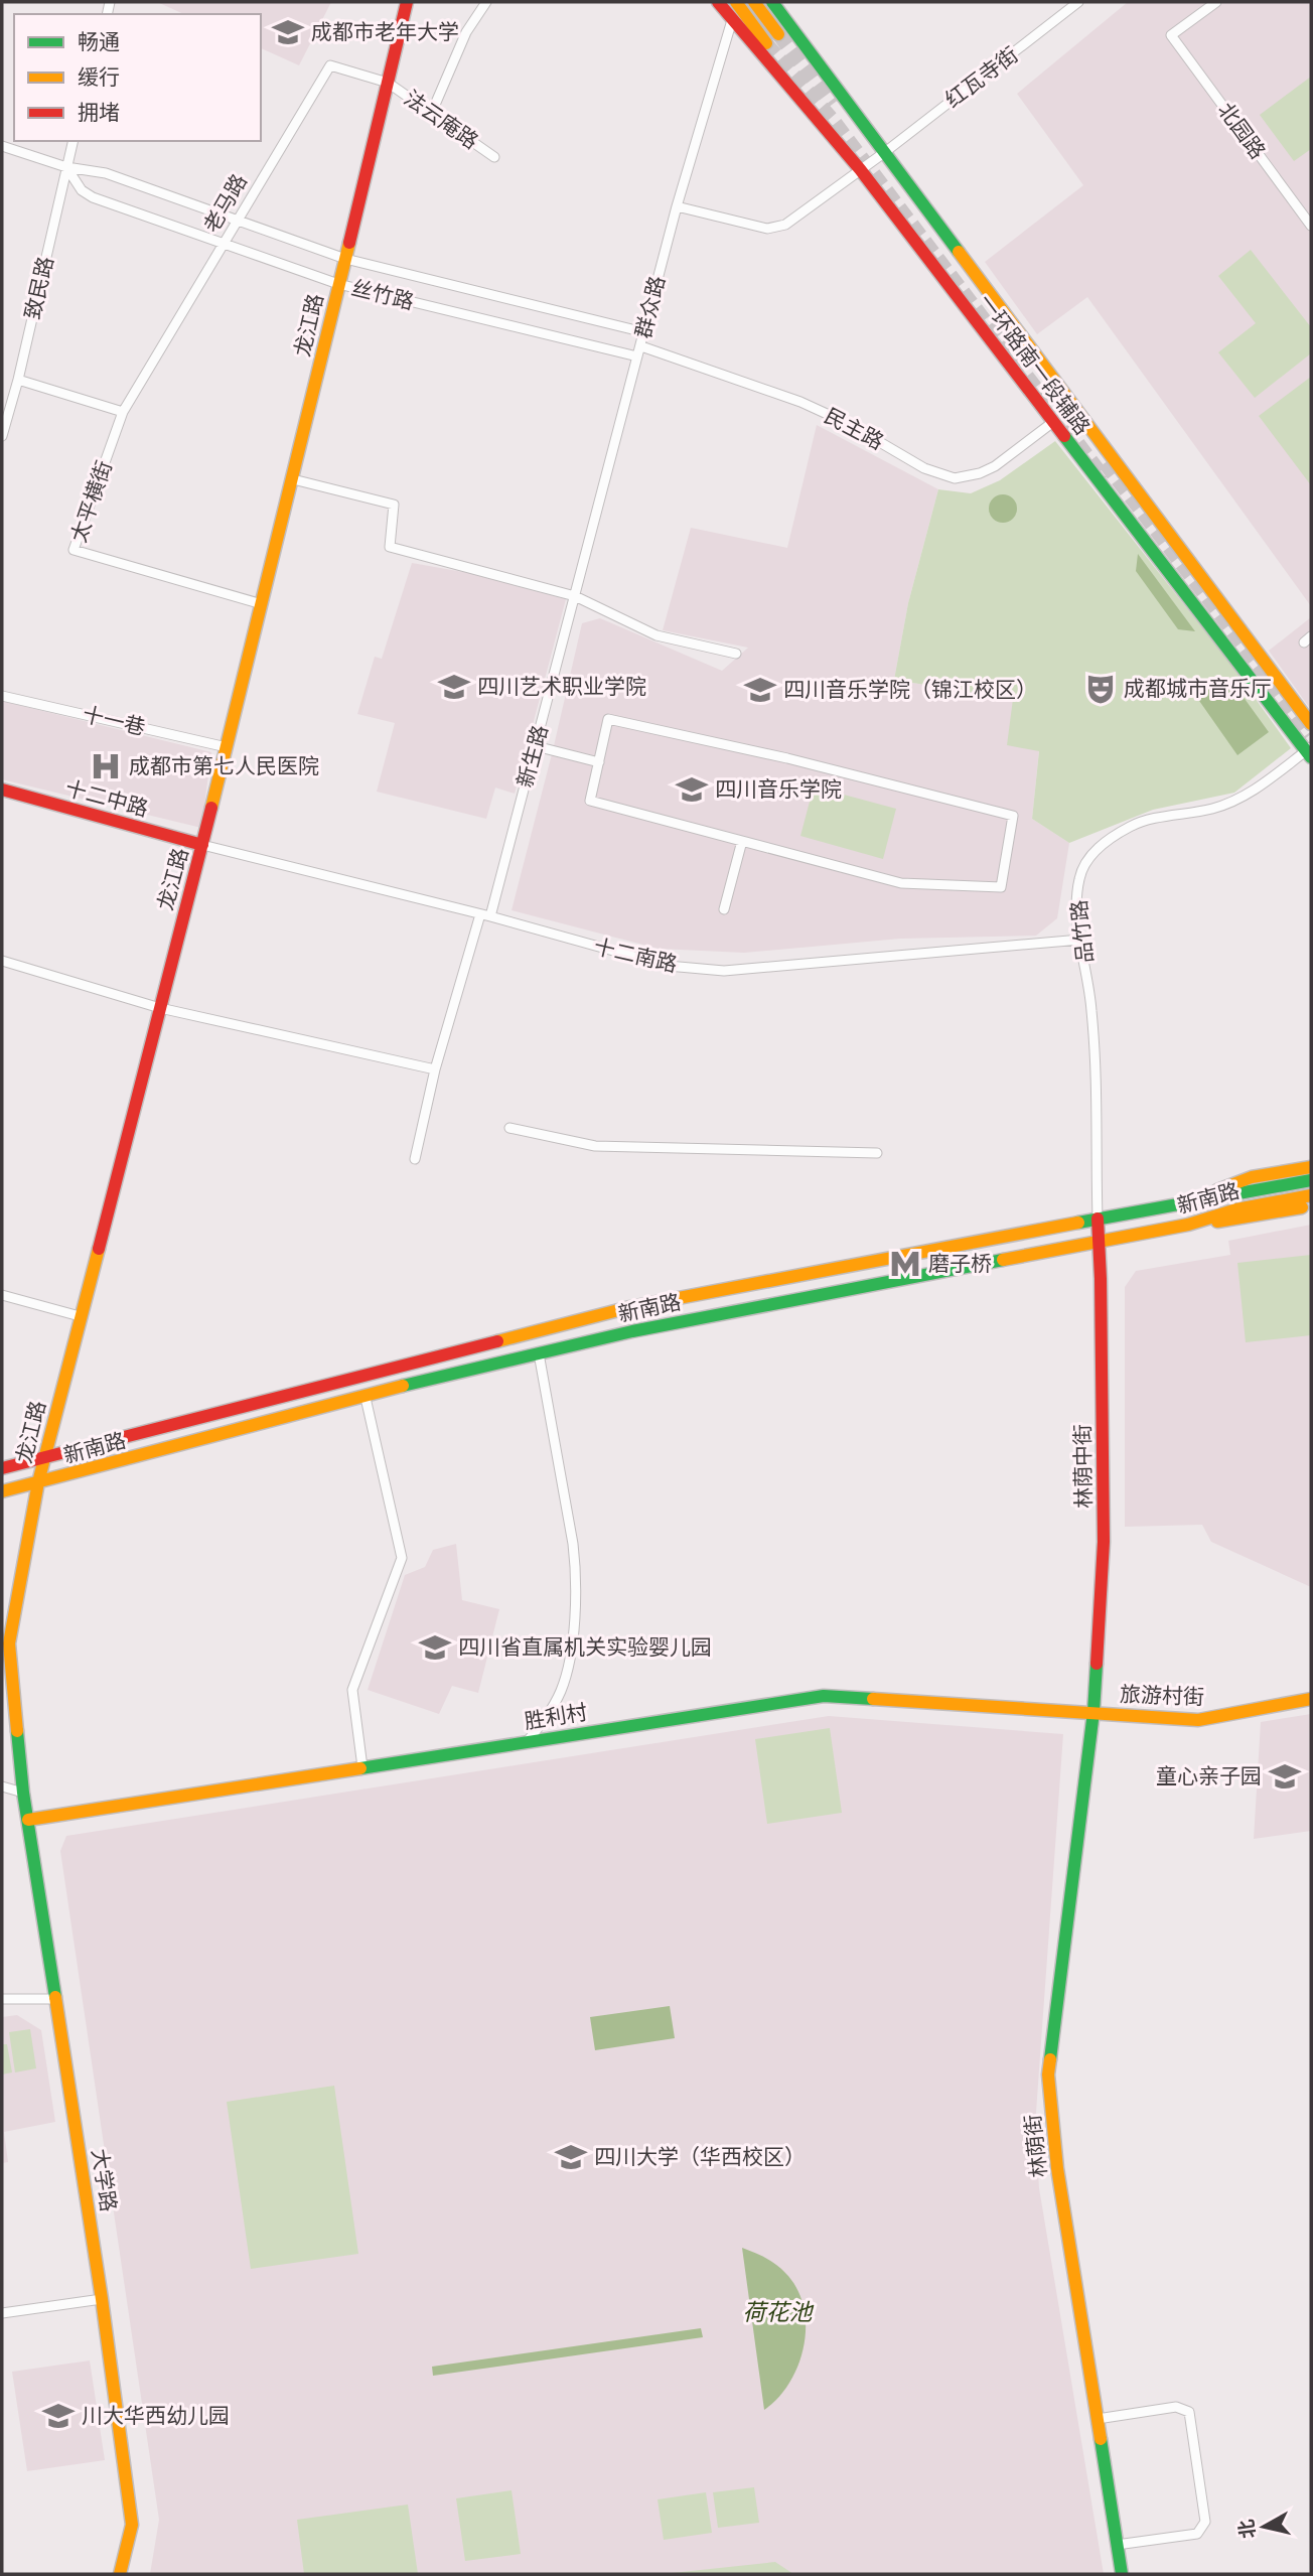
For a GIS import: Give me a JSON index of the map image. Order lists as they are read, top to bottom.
{
  "streets": {
    "street": [
      "红瓦寺街",
      "法云庵路",
      "北园路",
      "老马路",
      "致民路",
      "丝竹路",
      "群众路",
      "龙江路",
      "一环路南一段辅路",
      "民主路",
      "太平横街",
      "十一巷",
      "新生路",
      "十二中路",
      "品竹路",
      "十二南路",
      "新南路",
      "林荫中街",
      "旅游村街",
      "胜利村",
      "林荫街",
      "大学路"
    ]
  },
  "crossings": [
    ["红瓦寺街", "群众路"],
    ["红瓦寺街", "一环路南一段辅路"],
    ["法云庵路", "老马路"],
    ["老马路", "丝竹路"],
    ["老马路", "太平横街"],
    ["致民路", "丝竹路"],
    ["丝竹路", "群众路"],
    ["丝竹路", "龙江路"],
    ["群众路", "一环路南一段辅路"],
    ["群众路", "民主路"],
    ["群众路", "新生路"],
    ["龙江路", "太平横街"],
    ["龙江路", "十一巷"],
    ["龙江路", "十二中路"],
    ["龙江路", "十二南路"],
    ["龙江路", "新南路"],
    ["龙江路", "大学路"],
    ["一环路南一段辅路", "民主路"],
    ["一环路南一段辅路", "品竹路"],
    ["新生路", "十二南路"],
    ["十二中路", "十二南路"],
    ["品竹路", "十二南路"],
    ["品竹路", "新南路"],
    ["品竹路", "林荫中街"],
    ["新南路", "林荫中街"],
    ["林荫中街", "旅游村街"],
    ["林荫中街", "胜利村"],
    ["林荫中街", "林荫街"],
    ["旅游村街", "胜利村"],
    ["旅游村街", "林荫街"],
    ["胜利村", "林荫街"],
    ["胜利村", "大学路"]
  ],
  "water": ["荷花池"],
  "places": {
    "school or university": [
      "成都市老年大学",
      "四川艺术职业学院",
      "四川音乐学院（锦江校区）",
      "四川音乐学院",
      "四川省直属机关实验婴儿园",
      "童心亲子园",
      "四川大学（华西校区）",
      "川大华西幼儿园"
    ],
    "theatre": ["成都城市音乐厅"],
    "hospital": ["成都市第七人民医院"],
    "metro station": ["磨子桥"]
  },
  "legend": ["畅通", "缓行", "拥堵"],
  "north": "left"
}
